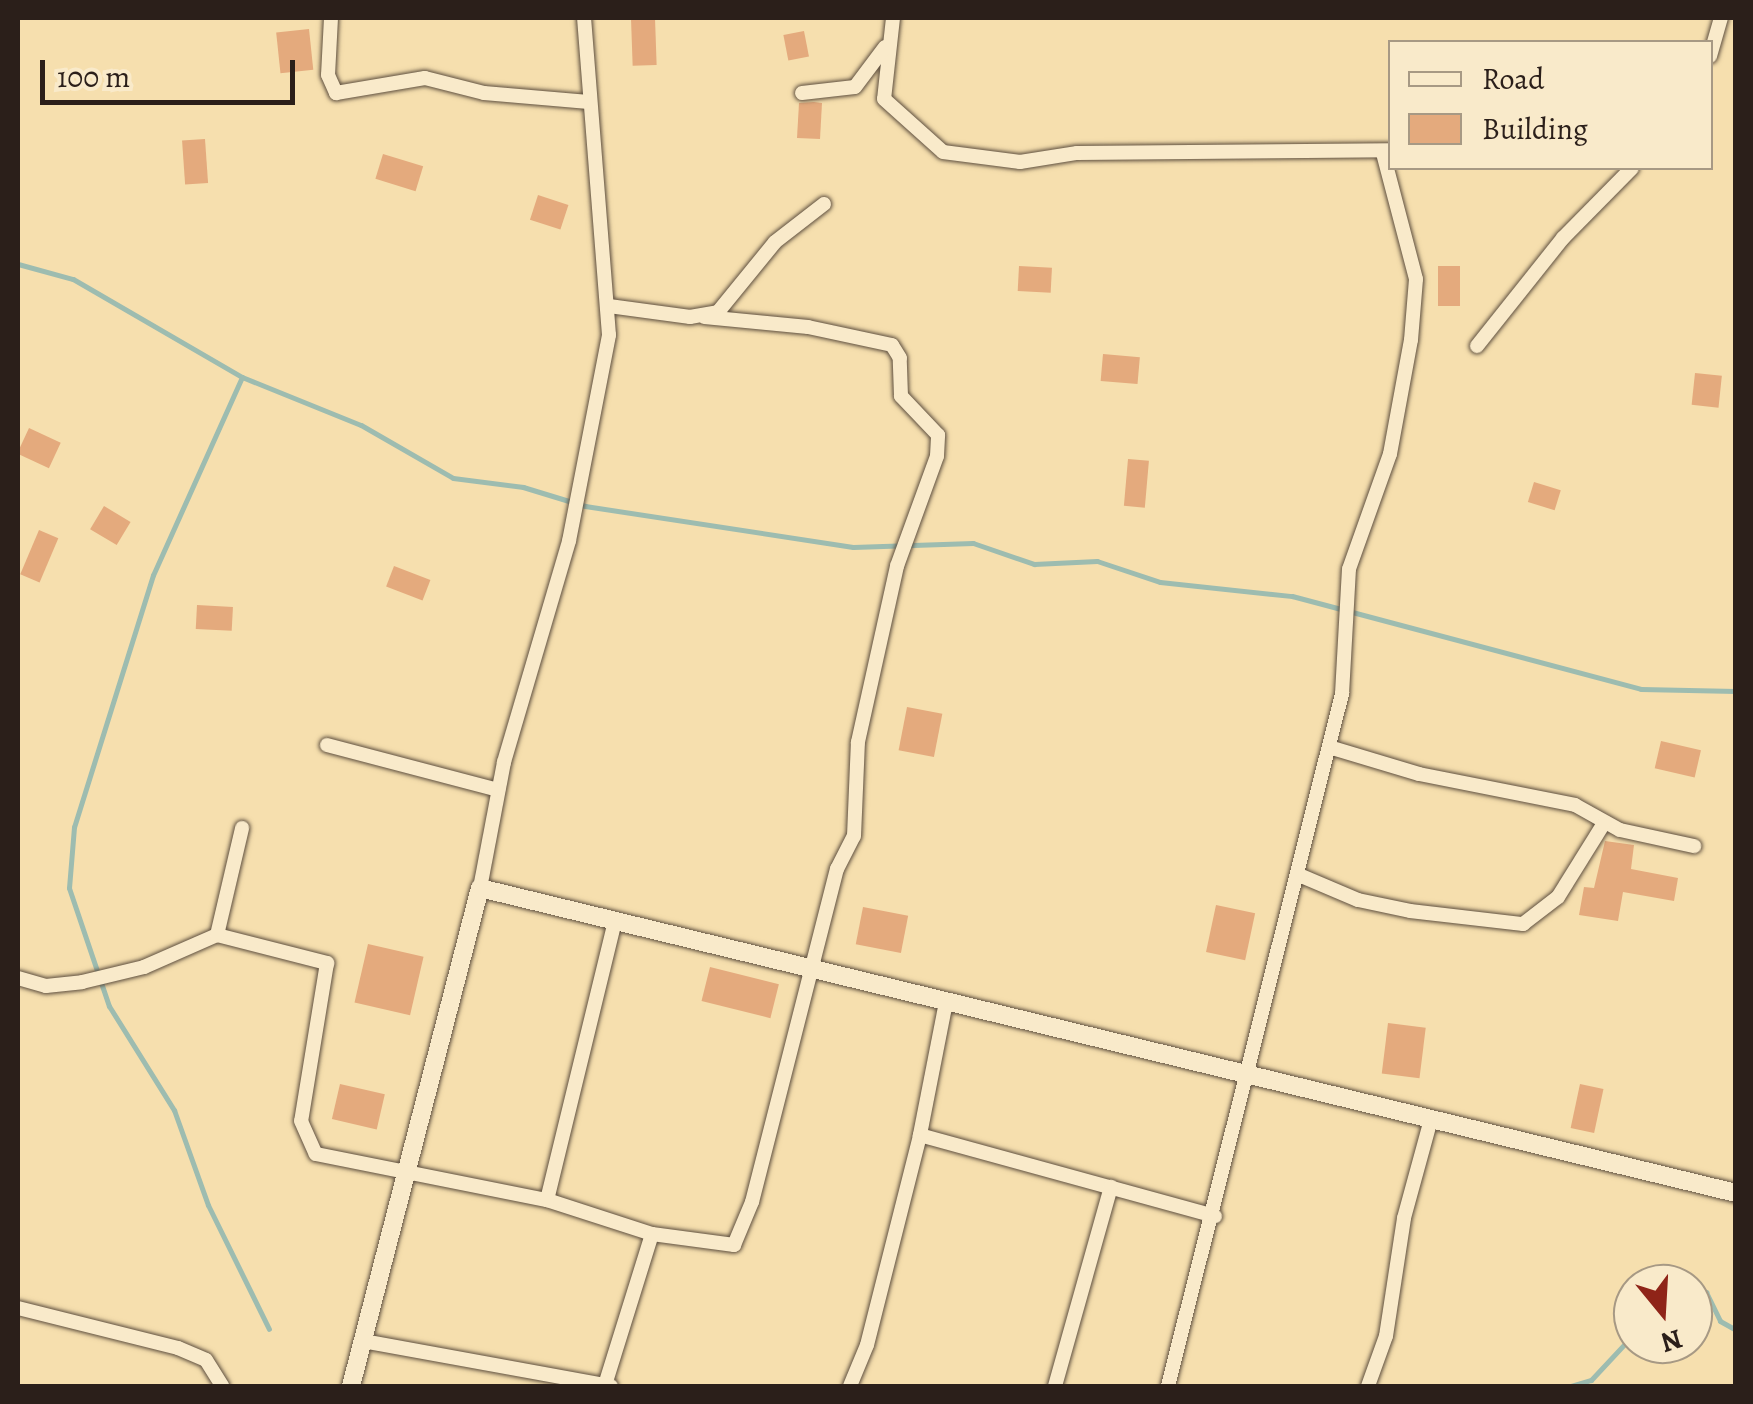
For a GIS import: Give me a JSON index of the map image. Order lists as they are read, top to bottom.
{
  "legend": ["Road", "Building"],
  "scale_bar": "100 m",
  "north": "bottom"
}
